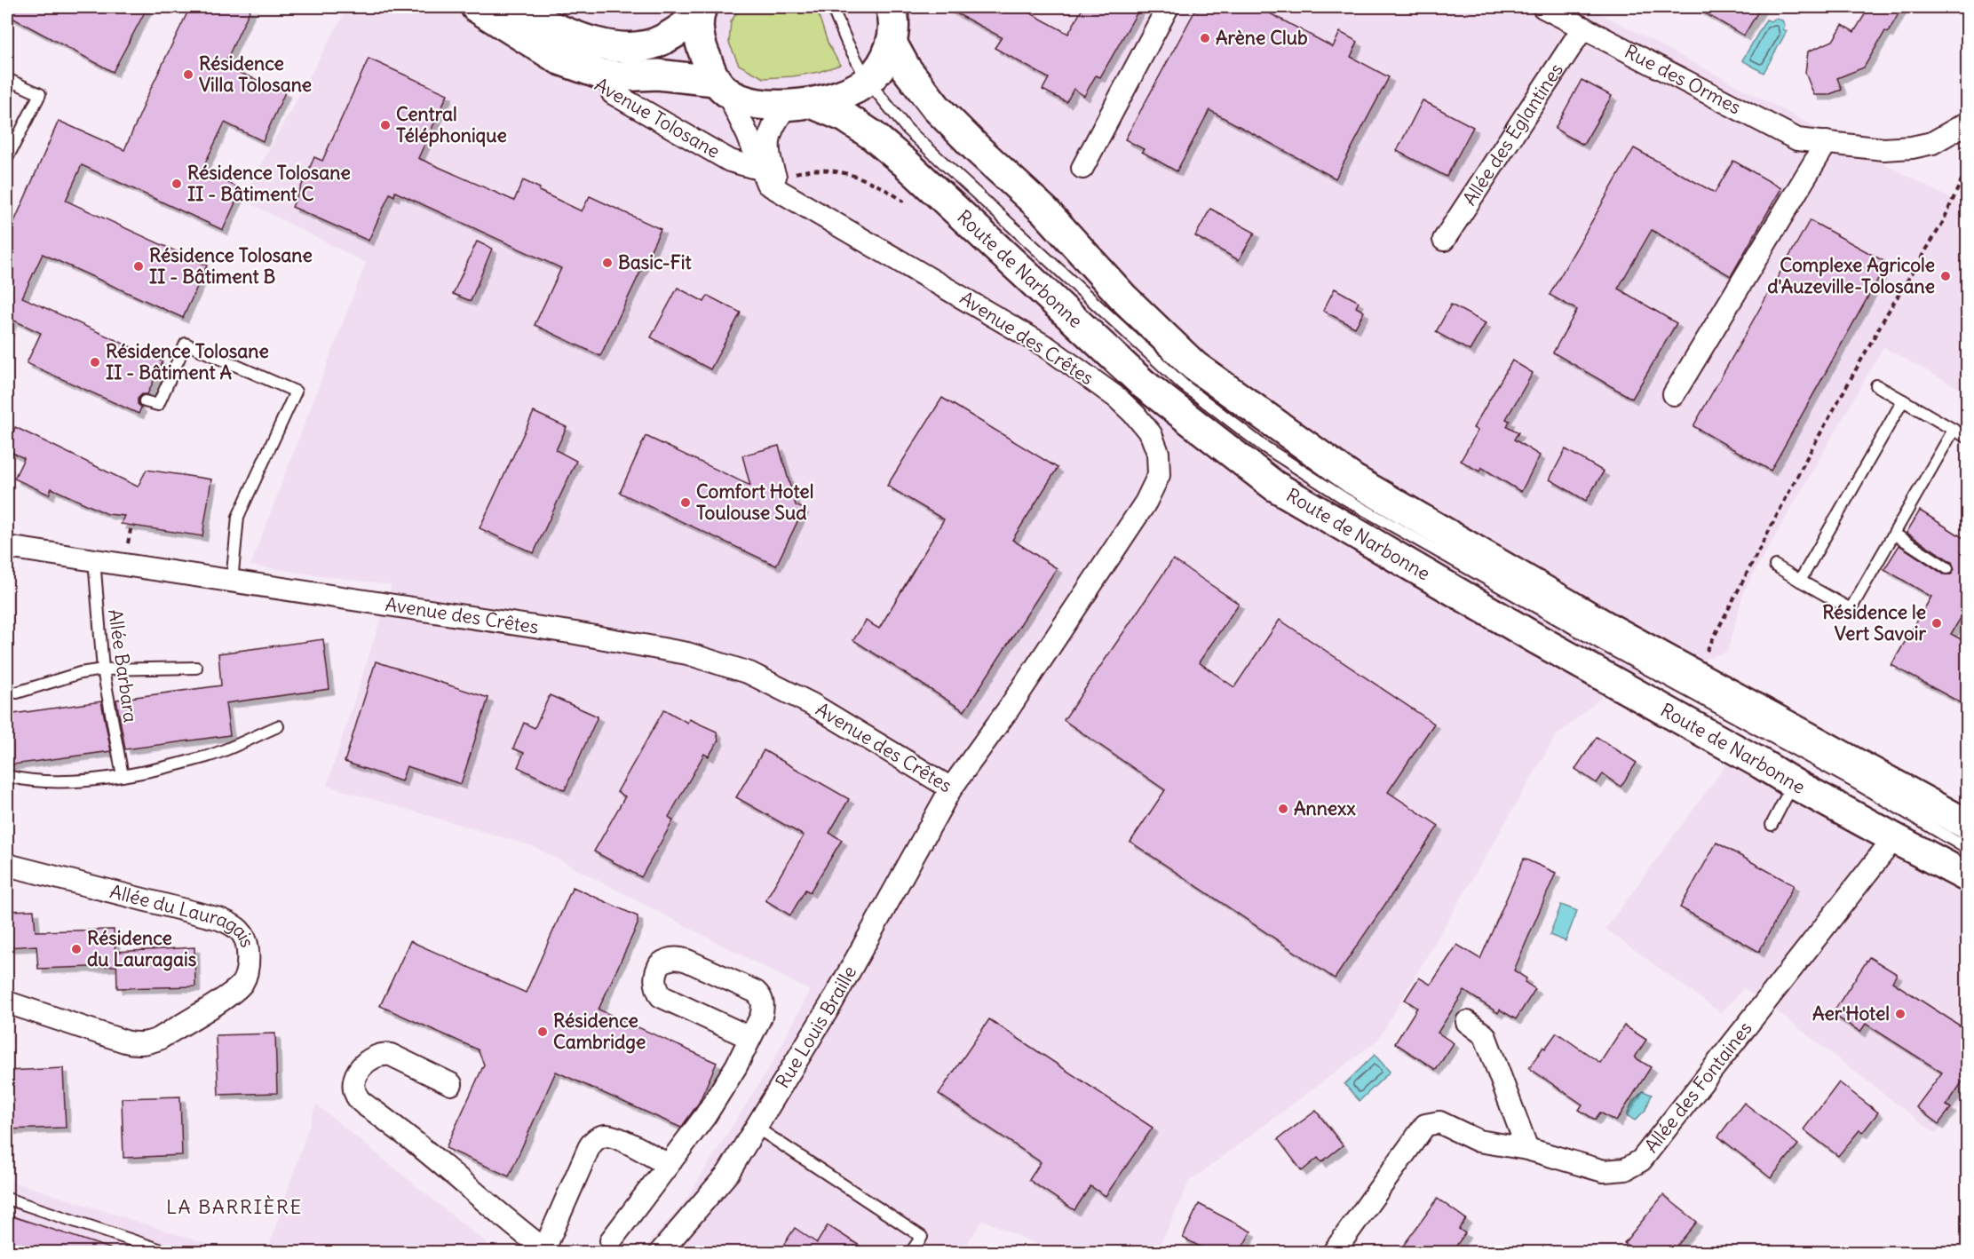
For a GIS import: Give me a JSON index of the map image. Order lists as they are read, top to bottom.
{
  "streets": {
    "main road": ["Avenue Tolosane", "Route de Narbonne"],
    "street": [
      "Rue des Ormes",
      "Allée des Églantines",
      "Avenue des Crêtes",
      "Allée du Lauragais",
      "Rue Louis Braille",
      "Allée des Fontaines"
    ],
    "lane": ["Allée Barbara"]
  },
  "crossings": [
    ["Rue des Ormes", "Allée des Églantines"],
    ["Avenue Tolosane", "Route de Narbonne"],
    ["Avenue Tolosane", "Avenue des Crêtes"],
    ["Route de Narbonne", "Allée des Fontaines"],
    ["Avenue des Crêtes", "Allée Barbara"],
    ["Avenue des Crêtes", "Rue Louis Braille"]
  ],
  "districts": ["LA BARRIÈRE"],
  "places": [
    "Arène Club",
    "Résidence Villa Tolosane",
    "Central Téléphonique",
    "Résidence Tolosane II - Bâtiment C",
    "Basic-Fit",
    "Résidence Tolosane II - Bâtiment B",
    "Complexe Agricole d'Auzeville-Tolosane",
    "Résidence Tolosane II - Bâtiment A",
    "Comfort Hotel Toulouse Sud",
    "Résidence le Vert Savoir",
    "Annexx",
    "Résidence du Lauragais",
    "Aer'Hotel",
    "Résidence Cambridge"
  ]
}
